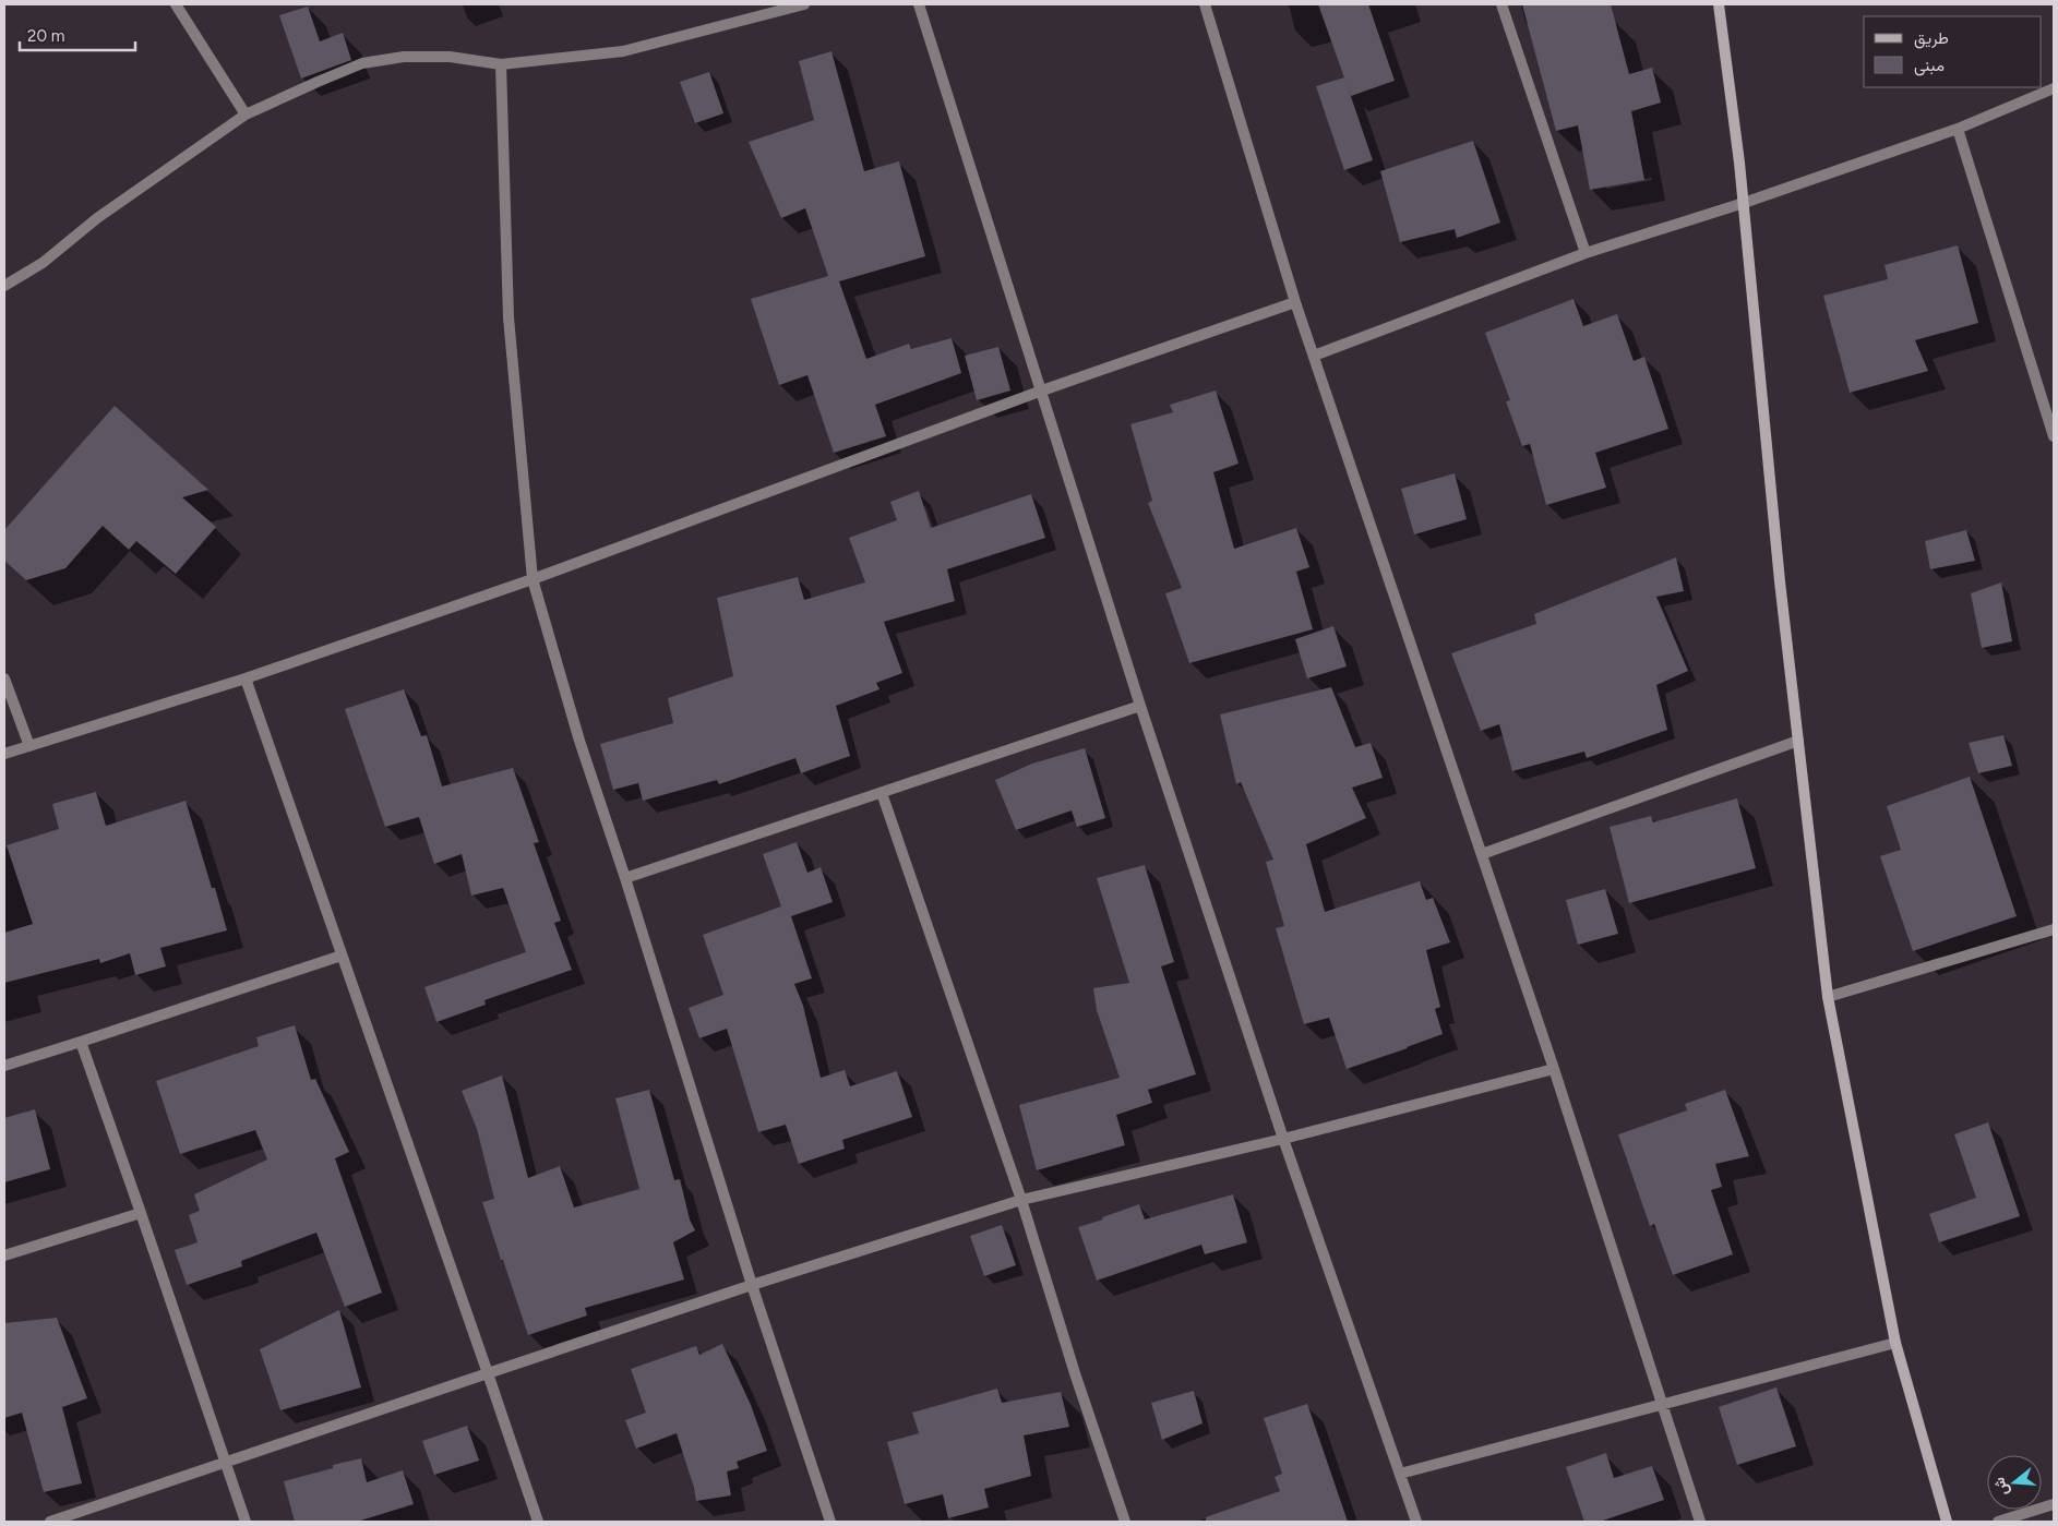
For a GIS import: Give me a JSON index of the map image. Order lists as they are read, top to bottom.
{
  "legend": ["طريق", "مبنى"],
  "scale_bar": "20 m",
  "north": "left"
}
